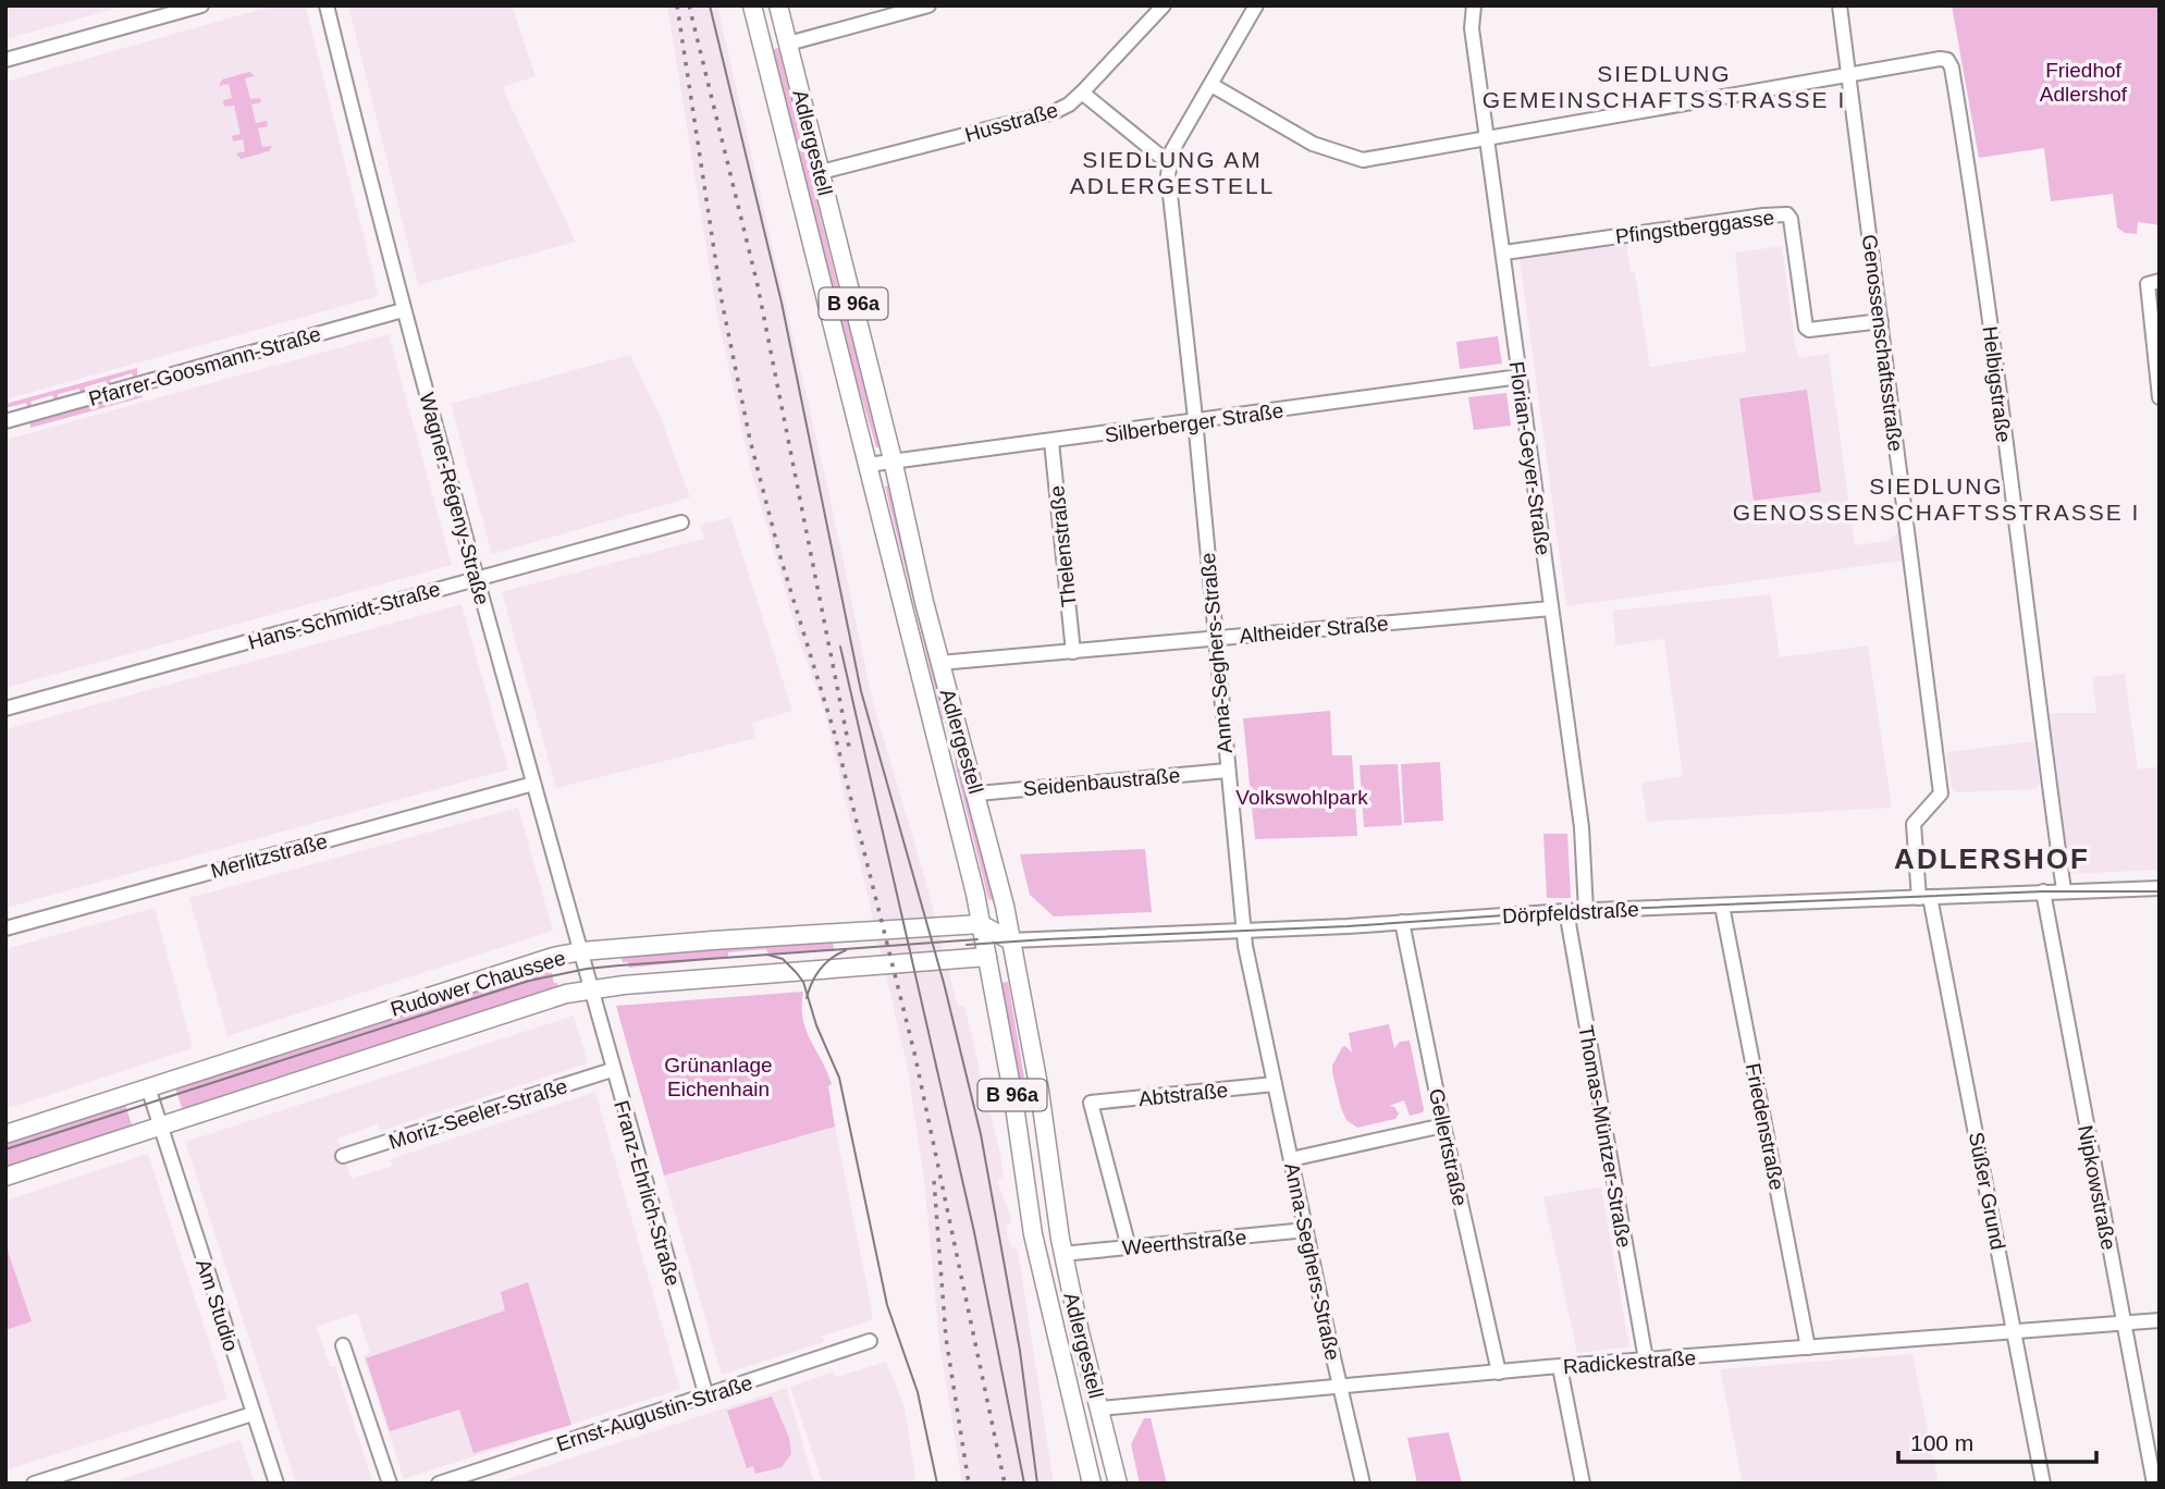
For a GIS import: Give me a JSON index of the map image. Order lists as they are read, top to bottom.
{
  "streets": {
    "main road": ["Adlergestell", "B 96a", "Rudower Chaussee"],
    "street": [
      "Husstraße",
      "Pfingstberggasse",
      "Genossenschaftsstraße",
      "Pfarrer-Goosmann-Straße",
      "Helbigstraße",
      "Silberberger Straße",
      "Florian-Geyer-Straße",
      "Wagner-Régeny-Straße",
      "Thelenstraße",
      "Hans-Schmidt-Straße",
      "Altheider Straße",
      "Anna-Seghers-Straße",
      "Seidenbaustraße",
      "Merlitzstraße",
      "Dörpfeldstraße",
      "Abtstraße",
      "Moriz-Seeler-Straße",
      "Friedenstraße",
      "Thomas-Müntzer-Straße",
      "Gellertstraße",
      "Nipkowstraße",
      "Süßer Grund",
      "Franz-Ehrlich-Straße",
      "Weerthstraße",
      "Am Studio",
      "Radickestraße",
      "Ernst-Augustin-Straße"
    ]
  },
  "crossings": [
    ["Husstraße", "Adlergestell"],
    ["Adlergestell", "Silberberger Straße"],
    ["Adlergestell", "Altheider Straße"],
    ["Adlergestell", "Seidenbaustraße"],
    ["Adlergestell", "Dörpfeldstraße"],
    ["Adlergestell", "Rudower Chaussee"],
    ["Adlergestell", "Weerthstraße"],
    ["Adlergestell", "Radickestraße"],
    ["Pfingstberggasse", "Genossenschaftsstraße"],
    ["Pfingstberggasse", "Florian-Geyer-Straße"],
    ["Genossenschaftsstraße", "Helbigstraße"],
    ["Genossenschaftsstraße", "Dörpfeldstraße"],
    ["Genossenschaftsstraße", "Süßer Grund"],
    ["Pfarrer-Goosmann-Straße", "Wagner-Régeny-Straße"],
    ["Helbigstraße", "Dörpfeldstraße"],
    ["Silberberger Straße", "Florian-Geyer-Straße"],
    ["Silberberger Straße", "Thelenstraße"],
    ["Silberberger Straße", "Anna-Seghers-Straße"],
    ["Florian-Geyer-Straße", "Altheider Straße"],
    ["Florian-Geyer-Straße", "Dörpfeldstraße"],
    ["Wagner-Régeny-Straße", "Hans-Schmidt-Straße"],
    ["Wagner-Régeny-Straße", "Merlitzstraße"],
    ["Wagner-Régeny-Straße", "Rudower Chaussee"],
    ["Wagner-Régeny-Straße", "Franz-Ehrlich-Straße"],
    ["Thelenstraße", "Altheider Straße"],
    ["Altheider Straße", "Anna-Seghers-Straße"],
    ["Anna-Seghers-Straße", "Seidenbaustraße"],
    ["Anna-Seghers-Straße", "Dörpfeldstraße"],
    ["Anna-Seghers-Straße", "Abtstraße"],
    ["Anna-Seghers-Straße", "Weerthstraße"],
    ["Anna-Seghers-Straße", "Radickestraße"],
    ["Dörpfeldstraße", "Friedenstraße"],
    ["Dörpfeldstraße", "Thomas-Müntzer-Straße"],
    ["Dörpfeldstraße", "Gellertstraße"],
    ["Dörpfeldstraße", "Nipkowstraße"],
    ["Dörpfeldstraße", "Süßer Grund"],
    ["Rudower Chaussee", "Franz-Ehrlich-Straße"],
    ["Rudower Chaussee", "Am Studio"],
    ["Abtstraße", "Weerthstraße"],
    ["Moriz-Seeler-Straße", "Franz-Ehrlich-Straße"],
    ["Friedenstraße", "Radickestraße"],
    ["Thomas-Müntzer-Straße", "Radickestraße"],
    ["Gellertstraße", "Radickestraße"],
    ["Nipkowstraße", "Radickestraße"],
    ["Süßer Grund", "Radickestraße"],
    ["Franz-Ehrlich-Straße", "Ernst-Augustin-Straße"]
  ],
  "districts": [
    "SIEDLUNG GEMEINSCHAFTSSTRASSE I",
    "SIEDLUNG AM ADLERGESTELL",
    "SIEDLUNG GENOSSENSCHAFTSSTRASSE I",
    "ADLERSHOF"
  ],
  "parks": ["Friedhof Adlershof", "Volkswohlpark", "Grünanlage Eichenhain"],
  "scale_bar": "100 m"
}
